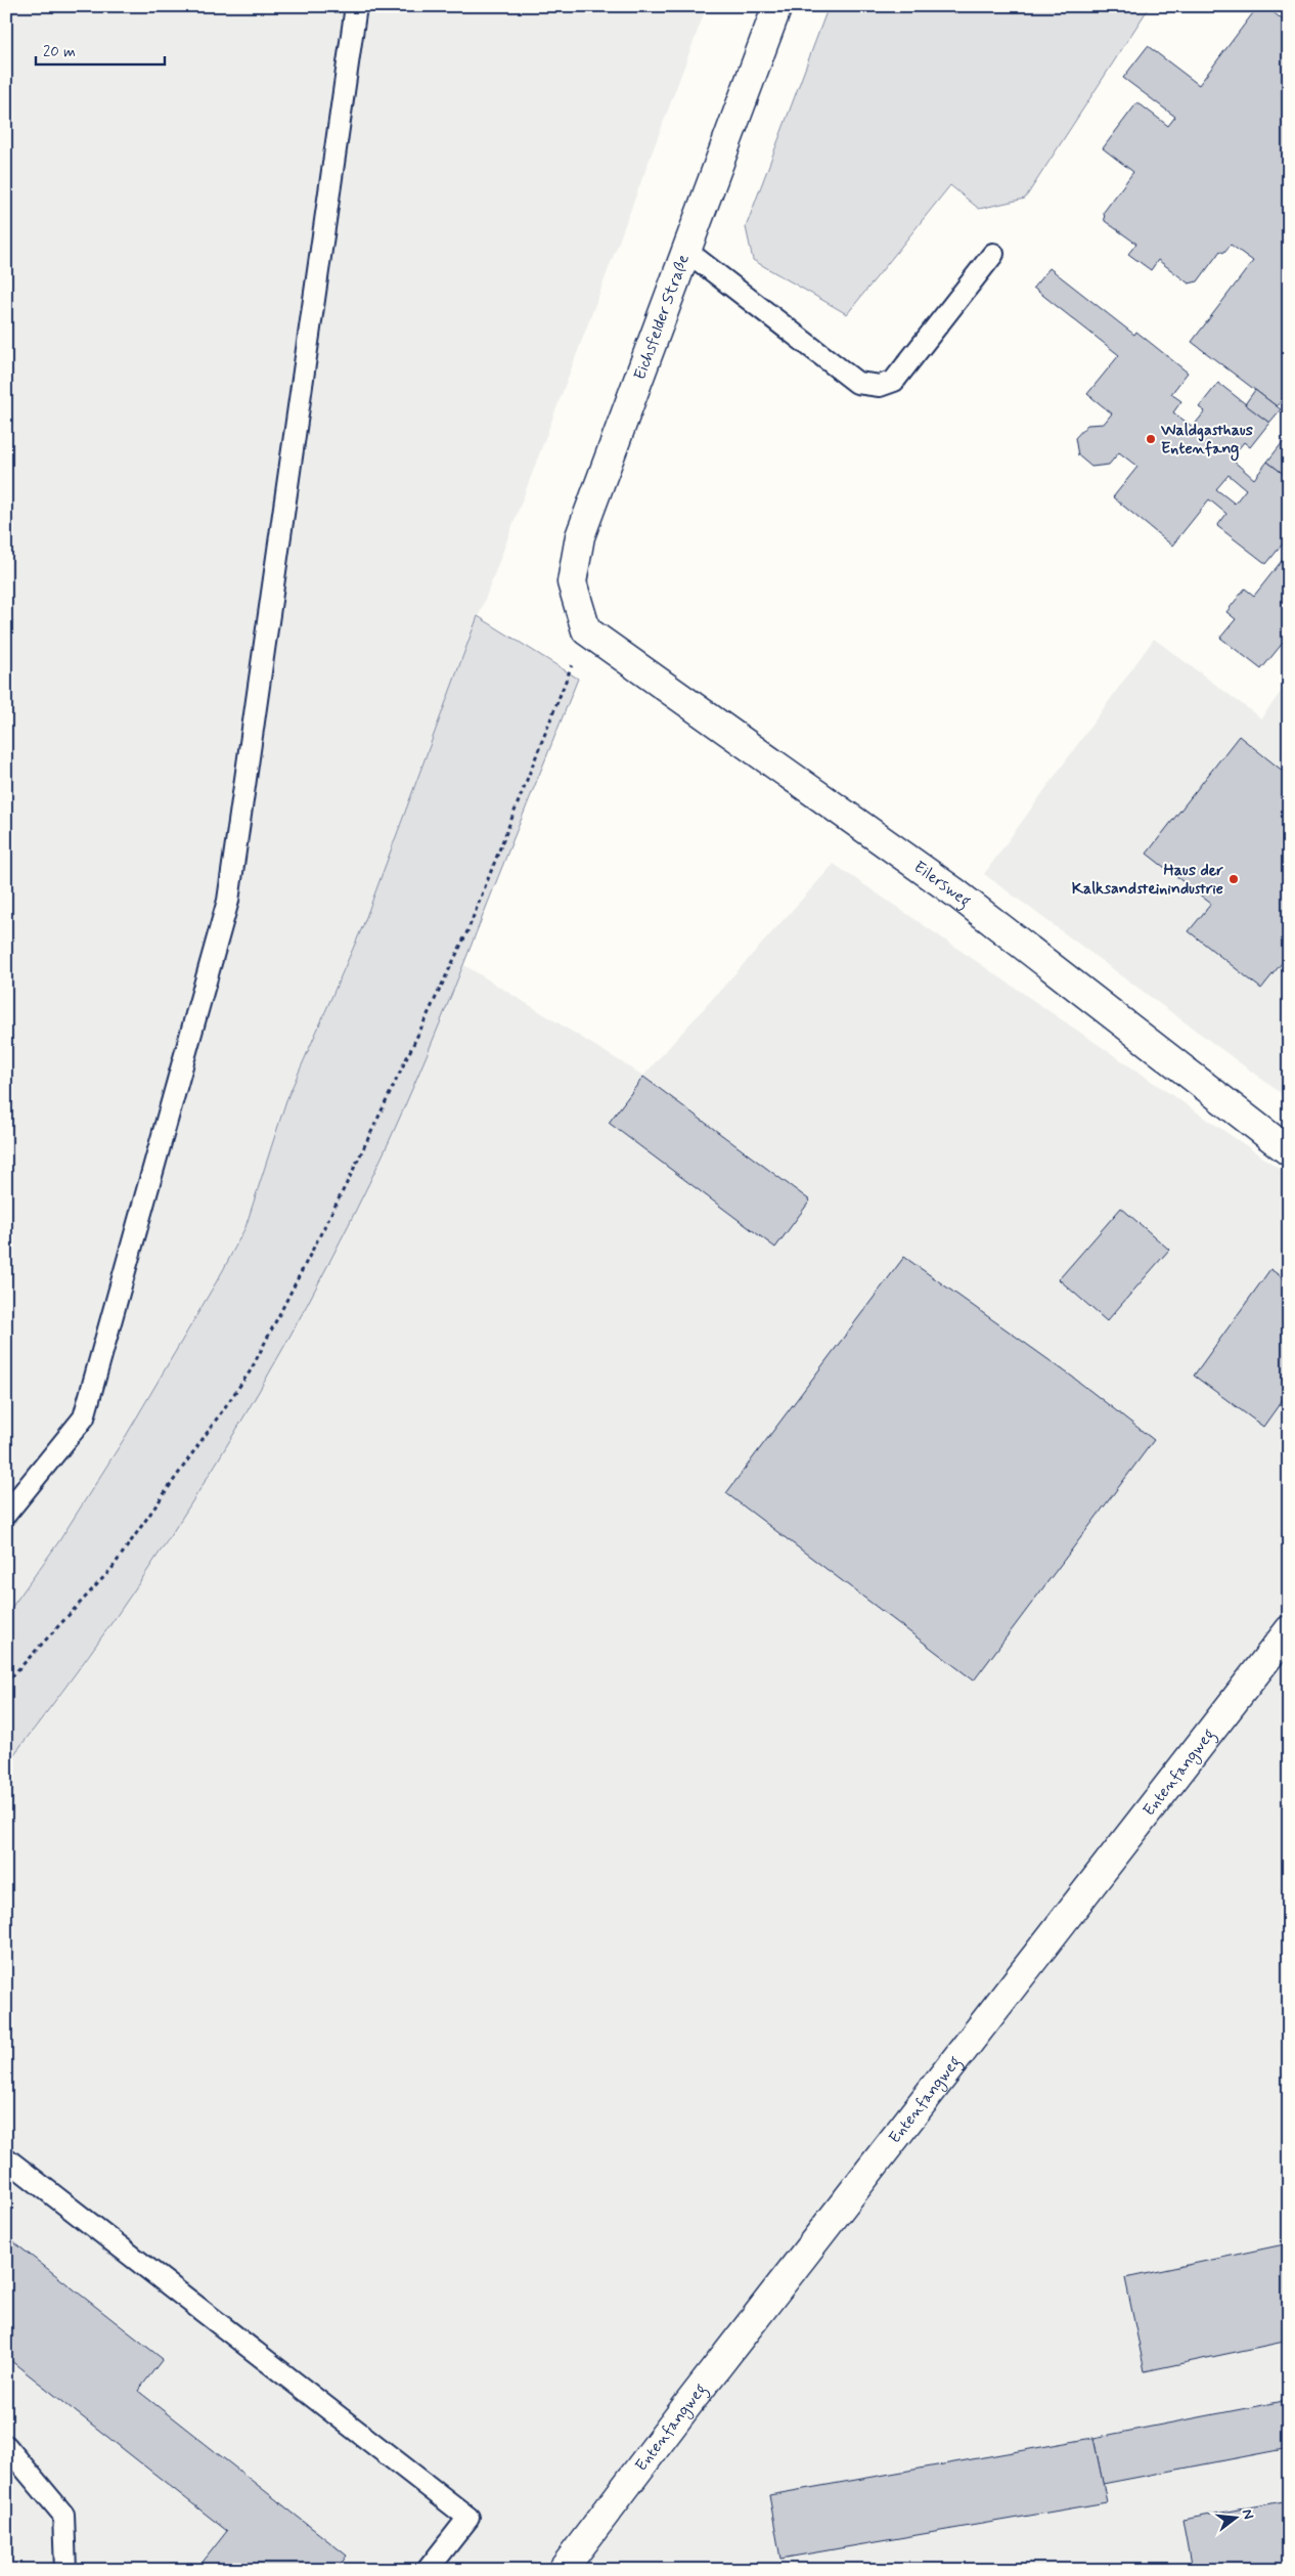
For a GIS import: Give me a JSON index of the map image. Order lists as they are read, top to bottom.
{
  "streets": {
    "street": ["Eichsfelder Straße", "Eilersweg", "Entenfangweg"]
  },
  "crossings": [
    ["Eichsfelder Straße", "Eilersweg"]
  ],
  "places": ["Waldgasthaus Entenfang", "Haus der Kalksandsteinindustrie"],
  "scale_bar": "20 m",
  "north": "right"
}
